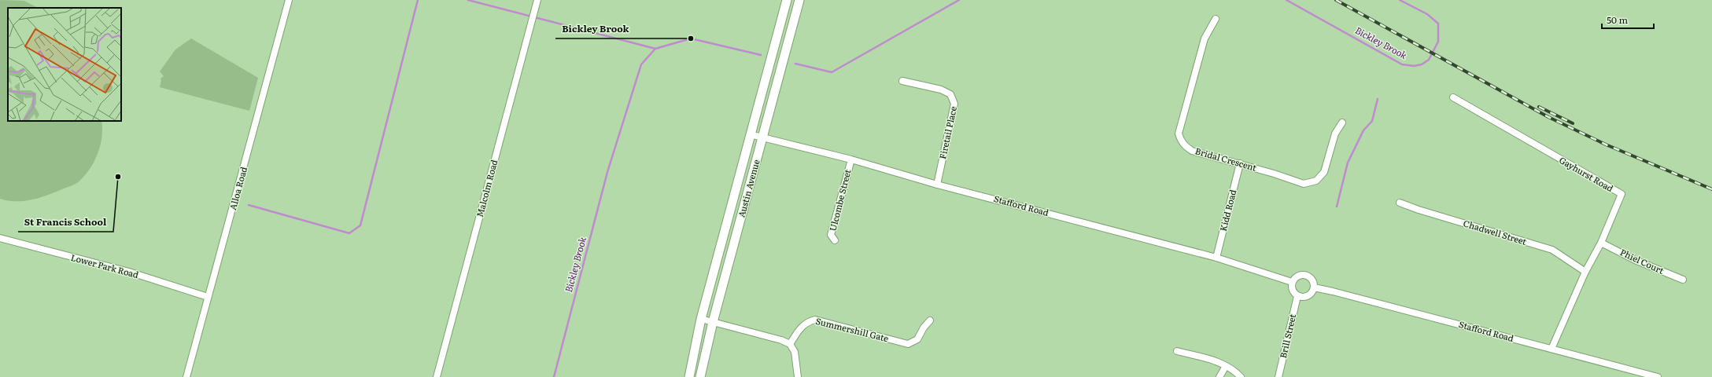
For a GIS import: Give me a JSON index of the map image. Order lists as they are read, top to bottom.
{
  "streets": {
    "main road": ["Austin Avenue"],
    "street": [
      "Firetail Place",
      "Bridal Crescent",
      "Gayhurst Road",
      "Alloa Road",
      "Malcolm Road",
      "Ulcombe Street",
      "Stafford Road",
      "Kidd Road",
      "Chadwell Street",
      "Phiel Court",
      "Lower Park Road",
      "Summershill Gate",
      "Brill Street"
    ]
  },
  "crossings": [
    ["Firetail Place", "Stafford Road"],
    ["Bridal Crescent", "Kidd Road"],
    ["Gayhurst Road", "Stafford Road"],
    ["Gayhurst Road", "Chadwell Street"],
    ["Gayhurst Road", "Phiel Court"],
    ["Alloa Road", "Lower Park Road"],
    ["Austin Avenue", "Stafford Road"],
    ["Ulcombe Street", "Stafford Road"],
    ["Stafford Road", "Kidd Road"],
    ["Stafford Road", "Brill Street"]
  ],
  "water": ["Bickley Brook"],
  "places": ["Bickley Brook", "St Francis School"],
  "scale_bar": "50 m"
}
